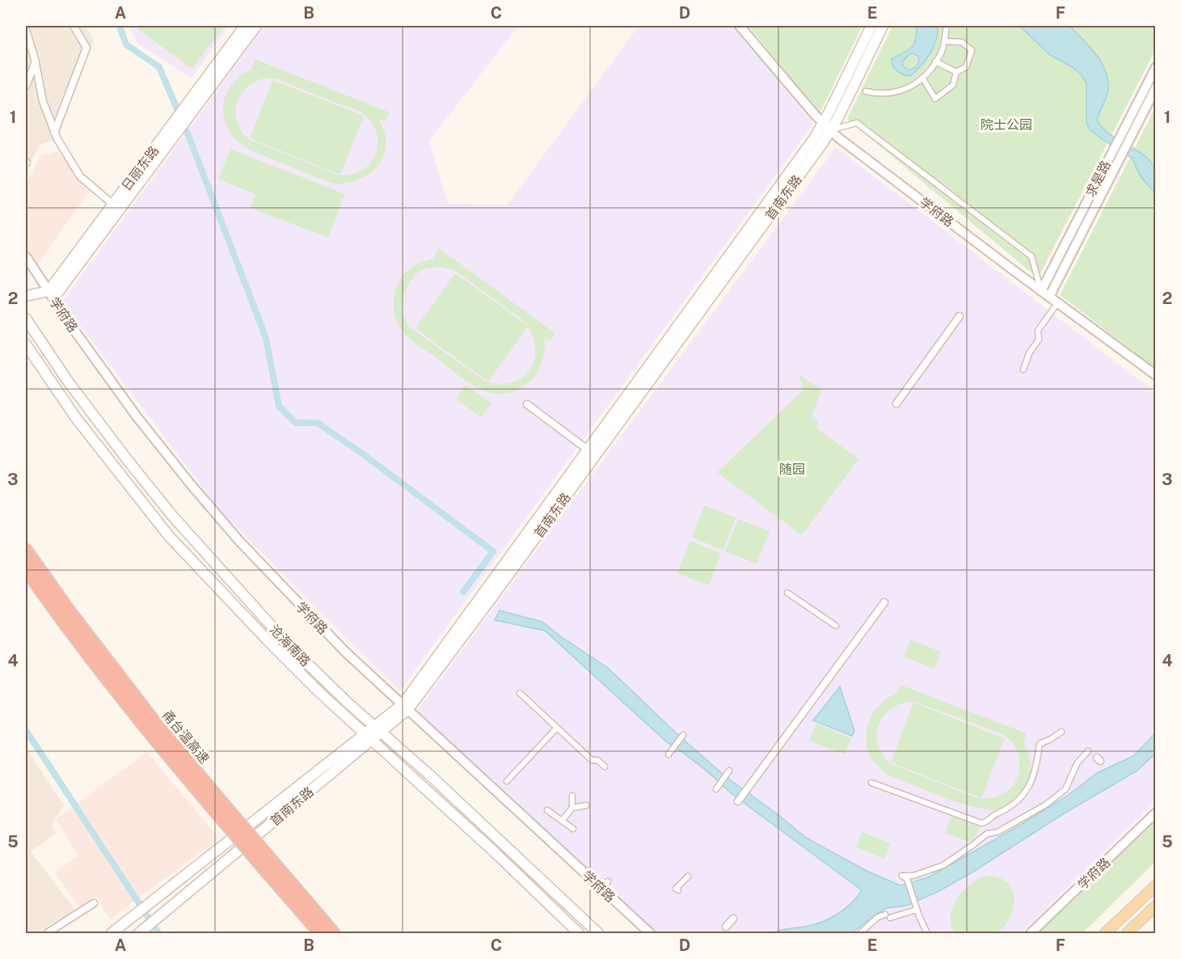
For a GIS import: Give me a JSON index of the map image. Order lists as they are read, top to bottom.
{
  "streets": {
    "highway": ["甬台温高速"],
    "main road": ["日丽东路", "首南东路", "沧海南路"],
    "street": ["求是路", "学府路"]
  },
  "crossings": [
    ["日丽东路", "学府路"],
    ["求是路", "学府路"],
    ["首南东路", "学府路"],
    ["首南东路", "沧海南路"],
    ["首南东路", "甬台温高速"]
  ],
  "parks": ["院士公园", "随园"],
  "grid": {
    "columns": [
      "A",
      "B",
      "C",
      "D",
      "E",
      "F"
    ],
    "rows": [
      "1",
      "2",
      "3",
      "4",
      "5"
    ]
  }
}
